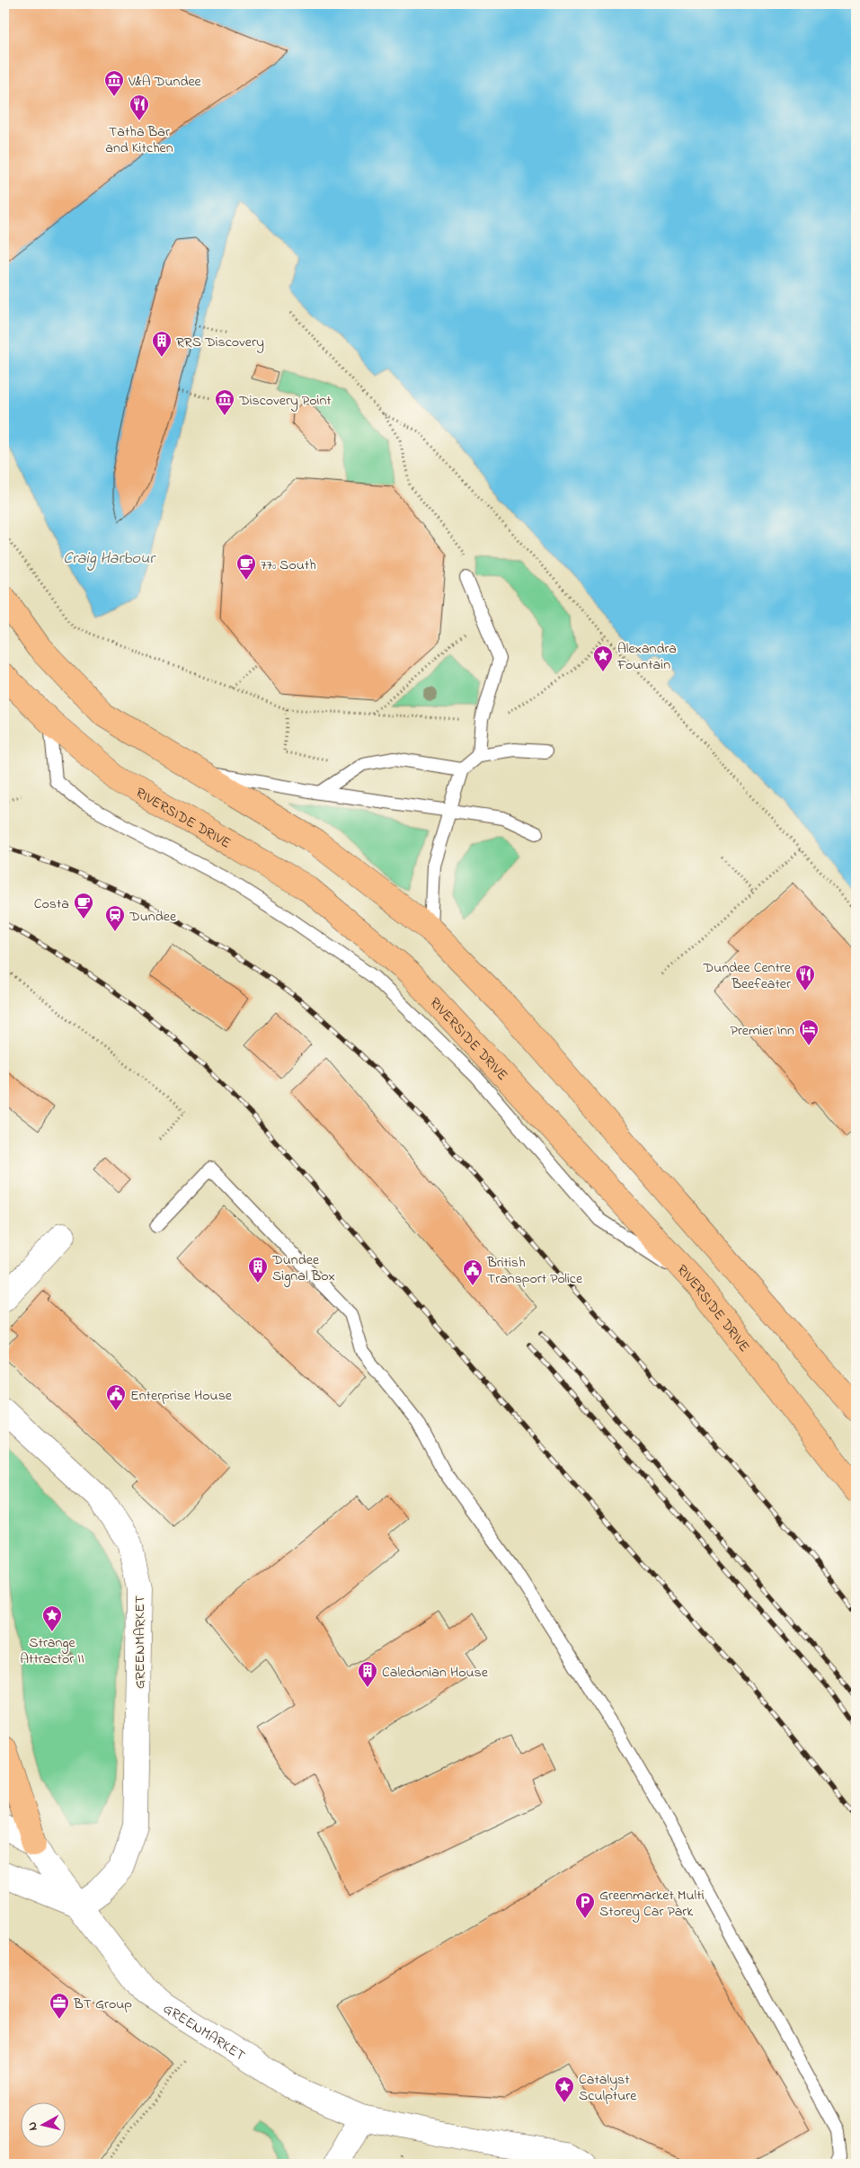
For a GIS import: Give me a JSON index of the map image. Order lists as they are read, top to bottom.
{
  "streets": {
    "main road": ["RIVERSIDE DRIVE"],
    "street": ["GREENMARKET"]
  },
  "water": ["Craig Harbour"],
  "places": {
    "museum": ["V&A Dundee", "Discovery Point"],
    "restaurant": ["Tatha Bar and Kitchen", "Dundee Centre Beefeater"],
    "building": ["RRS Discovery", "Dundee Signal Box", "Caledonian House"],
    "cafe": ["77º South", "Costa"],
    "place": ["Alexandra Fountain", "Strange Attractor II", "Catalyst Sculpture"],
    "station": ["Dundee"],
    "hotel": ["Premier Inn"],
    "public building": ["British Transport Police", "Enterprise House"],
    "parking": ["Greenmarket Multi Storey Car Park"],
    "office": ["BT Group"]
  },
  "north": "left"
}
